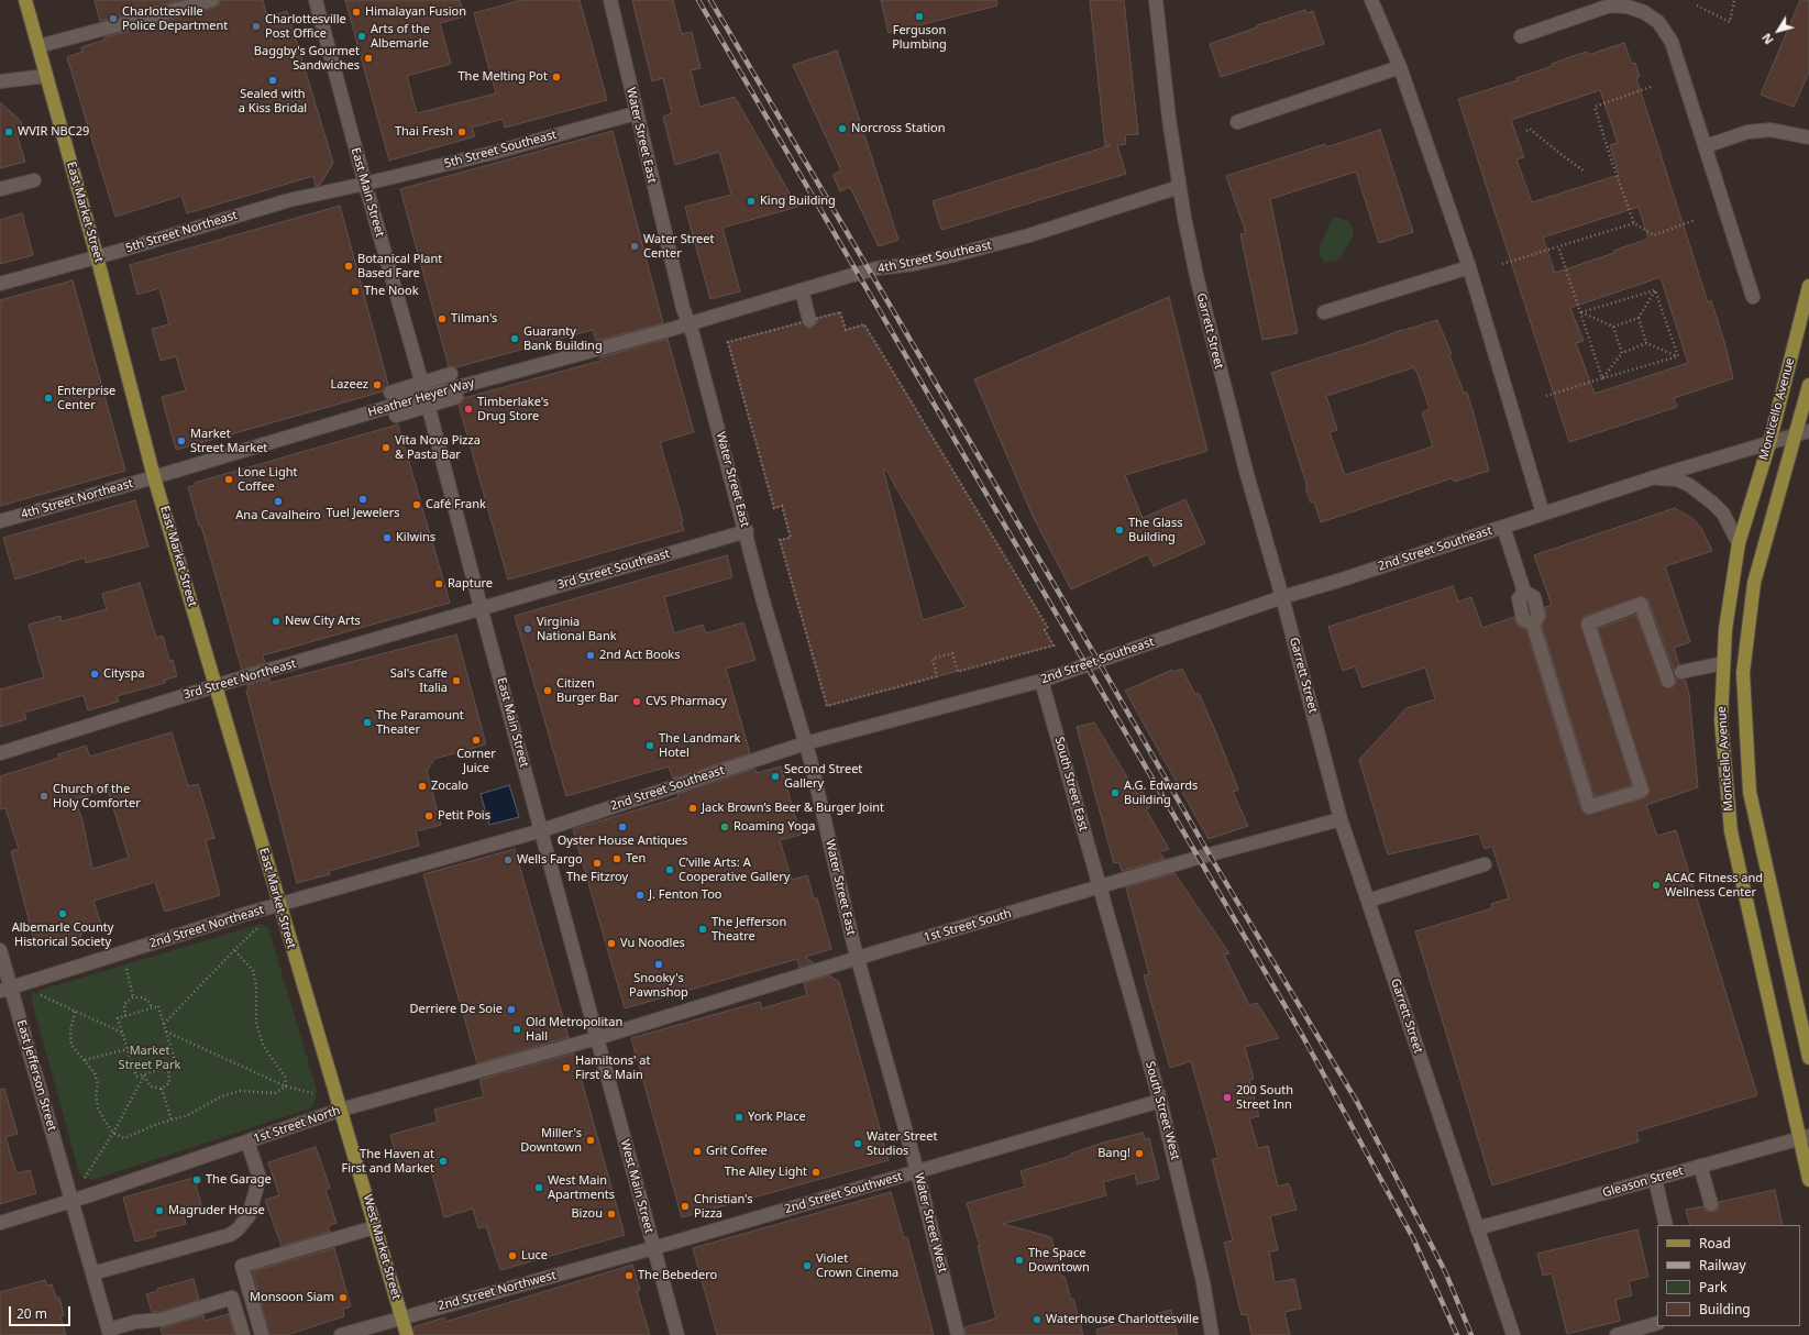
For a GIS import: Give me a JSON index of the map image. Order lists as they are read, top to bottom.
{
  "streets": {
    "main road": ["East Market Street", "Monticello Avenue", "West Market Street"],
    "street": [
      "Water Street East",
      "5th Street Southeast",
      "East Main Street",
      "5th Street Northeast",
      "4th Street Southeast",
      "Garrett Street",
      "Heather Heyer Way",
      "4th Street Northeast",
      "2nd Street Southeast",
      "3rd Street Southeast",
      "3rd Street Northeast",
      "South Street East",
      "1st Street South",
      "2nd Street Northeast",
      "East Jefferson Street",
      "South Street West",
      "1st Street North",
      "Gleason Street",
      "West Main Street",
      "2nd Street Southwest",
      "Water Street West",
      "2nd Street Northwest"
    ]
  },
  "crossings": [
    ["Water Street East", "5th Street Southeast"],
    ["Water Street East", "4th Street Southeast"],
    ["Water Street East", "Heather Heyer Way"],
    ["Water Street East", "2nd Street Southeast"],
    ["Water Street East", "3rd Street Southeast"],
    ["Water Street East", "1st Street South"],
    ["Water Street East", "Water Street West"],
    ["5th Street Southeast", "East Main Street"],
    ["5th Street Southeast", "5th Street Northeast"],
    ["East Main Street", "5th Street Northeast"],
    ["East Main Street", "Heather Heyer Way"],
    ["East Main Street", "2nd Street Southeast"],
    ["East Main Street", "3rd Street Southeast"],
    ["East Main Street", "3rd Street Northeast"],
    ["East Main Street", "1st Street South"],
    ["East Main Street", "2nd Street Northeast"],
    ["East Main Street", "1st Street North"],
    ["East Main Street", "West Main Street"],
    ["East Market Street", "5th Street Northeast"],
    ["East Market Street", "Heather Heyer Way"],
    ["East Market Street", "4th Street Northeast"],
    ["East Market Street", "3rd Street Northeast"],
    ["East Market Street", "2nd Street Northeast"],
    ["East Market Street", "1st Street North"],
    ["East Market Street", "West Market Street"],
    ["4th Street Southeast", "Garrett Street"],
    ["4th Street Southeast", "Heather Heyer Way"],
    ["Garrett Street", "2nd Street Southeast"],
    ["Garrett Street", "1st Street South"],
    ["Garrett Street", "Gleason Street"],
    ["Heather Heyer Way", "4th Street Northeast"],
    ["Monticello Avenue", "2nd Street Southeast"],
    ["Monticello Avenue", "Gleason Street"],
    ["2nd Street Southeast", "South Street East"],
    ["2nd Street Southeast", "2nd Street Northeast"],
    ["3rd Street Southeast", "3rd Street Northeast"],
    ["South Street East", "1st Street South"],
    ["South Street East", "South Street West"],
    ["1st Street South", "South Street West"],
    ["1st Street South", "1st Street North"],
    ["1st Street South", "West Main Street"],
    ["1st Street South", "Water Street West"],
    ["2nd Street Northeast", "East Jefferson Street"],
    ["East Jefferson Street", "1st Street North"],
    ["South Street West", "2nd Street Southwest"],
    ["1st Street North", "West Main Street"],
    ["1st Street North", "West Market Street"],
    ["West Main Street", "2nd Street Southwest"],
    ["West Main Street", "2nd Street Northwest"],
    ["2nd Street Southwest", "Water Street West"],
    ["2nd Street Southwest", "2nd Street Northwest"],
    ["West Market Street", "2nd Street Northwest"]
  ],
  "parks": ["Market Street Park"],
  "places": [
    "Himalayan Fusion",
    "Ferguson Plumbing",
    "Charlottesville Police Department",
    "Charlottesville Post Office",
    "Arts of the Albemarle",
    "Baggby's Gourmet Sandwiches",
    "The Melting Pot",
    "Sealed with a Kiss Bridal",
    "Norcross Station",
    "WVIR NBC29",
    "Thai Fresh",
    "King Building",
    "Water Street Center",
    "Botanical Plant Based Fare",
    "The Nook",
    "Tilman's",
    "Guaranty Bank Building",
    "Lazeez",
    "Enterprise Center",
    "Timberlake's Drug Store",
    "Market Street Market",
    "Vita Nova Pizza & Pasta Bar",
    "Lone Light Coffee",
    "Tuel Jewelers",
    "Ana Cavalheiro",
    "Café Frank",
    "The Glass Building",
    "Kilwins",
    "Rapture",
    "New City Arts",
    "Virginia National Bank",
    "2nd Act Books",
    "Cityspa",
    "Sal's Caffe Italia",
    "Citizen Burger Bar",
    "CVS Pharmacy",
    "The Paramount Theater",
    "Corner Juice",
    "The Landmark Hotel",
    "Second Street Gallery",
    "Zocalo",
    "A.G. Edwards Building",
    "Church of the Holy Comforter",
    "Jack Brown’s Beer & Burger Joint",
    "Petit Pois",
    "Oyster House Antiques",
    "Roaming Yoga",
    "Ten",
    "Wells Fargo",
    "The Fitzroy",
    "C’ville Arts: A Cooperative Gallery",
    "ACAC Fitness and Wellness Center",
    "J. Fenton Too",
    "Albemarle County Historical Society",
    "The Jefferson Theatre",
    "Vu Noodles",
    "Snooky's Pawnshop",
    "Derriere De Soie",
    "Old Metropolitan Hall",
    "Hamiltons' at First & Main",
    "200 South Street Inn",
    "York Place",
    "Miller's Downtown",
    "Water Street Studios",
    "Grit Coffee",
    "Bang!",
    "The Haven at First and Market",
    "The Alley Light",
    "The Garage",
    "West Main Apartments",
    "Christian's Pizza",
    "Magruder House",
    "Bizou",
    "Luce",
    "The Space Downtown",
    "Violet Crown Cinema",
    "The Bebedero",
    "Monsoon Siam",
    "Waterhouse Charlottesville"
  ],
  "legend": [
    "Road",
    "Railway",
    "Park",
    "Building"
  ],
  "scale_bar": "20 m",
  "north": "bottom left"
}
